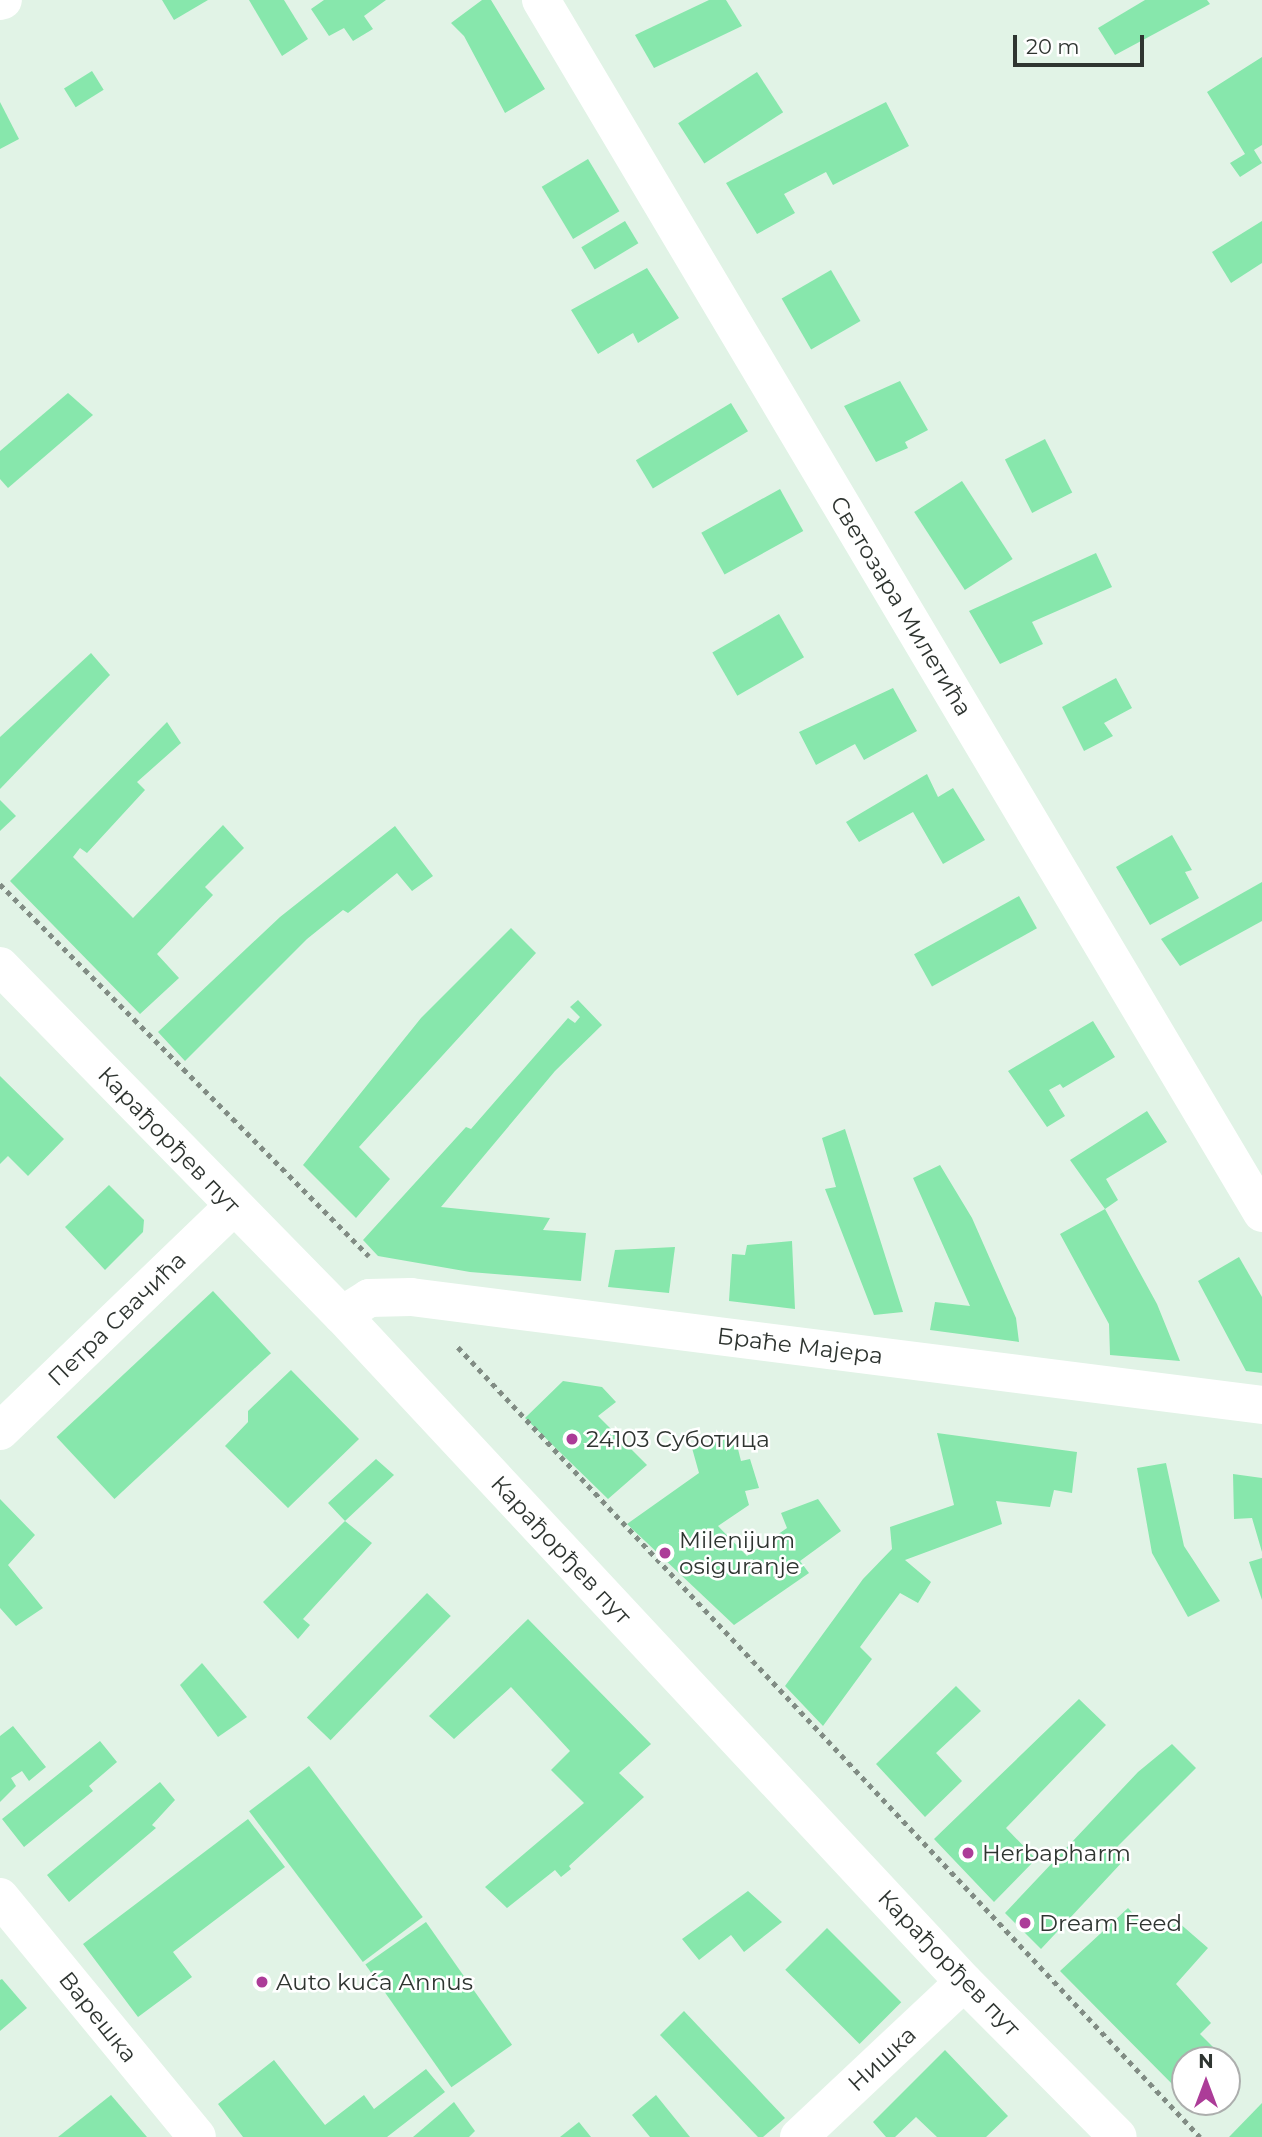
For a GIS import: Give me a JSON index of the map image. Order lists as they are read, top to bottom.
{
  "streets": {
    "street": [
      "Светозара Милетића",
      "Карађорђев пут",
      "Петра Свачића",
      "Браће Мајера",
      "Варешка",
      "Нишка"
    ]
  },
  "crossings": [
    ["Карађорђев пут", "Петра Свачића"],
    ["Карађорђев пут", "Браће Мајера"],
    ["Карађорђев пут", "Нишка"]
  ],
  "places": [
    "24103 Суботица",
    "Milenijum osiguranje",
    "Herbapharm",
    "Dream Feed",
    "Auto kuća Annus"
  ],
  "scale_bar": "20 m",
  "north": "top"
}
